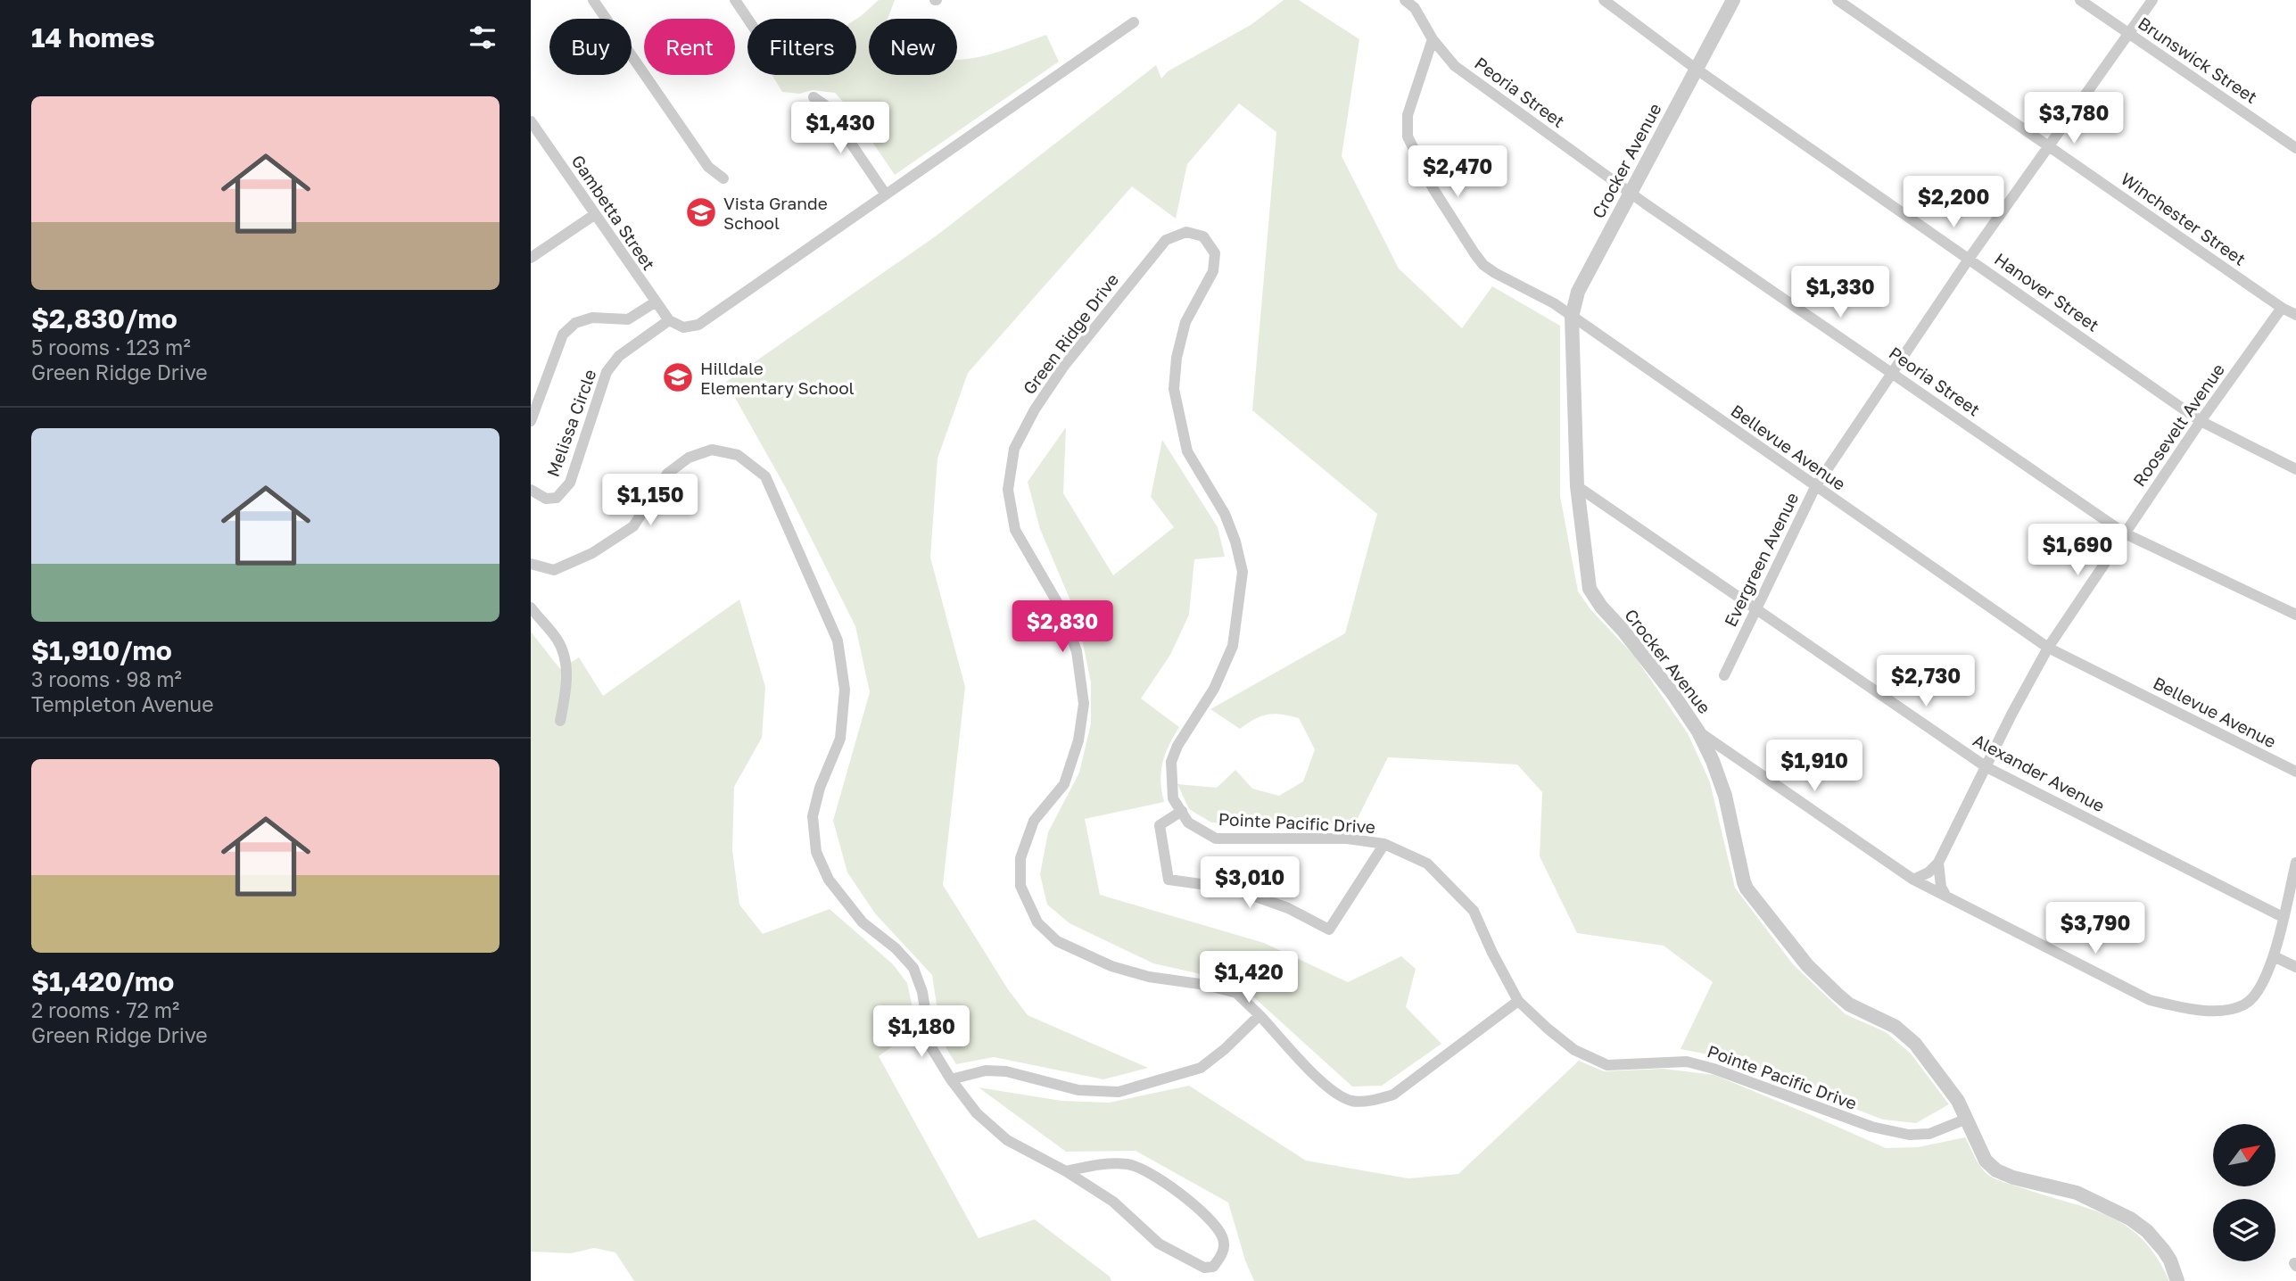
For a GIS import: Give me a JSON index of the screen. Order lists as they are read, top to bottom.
{
  "streets": {
    "street": [
      "Brunswick Street",
      "Peoria Street",
      "Crocker Avenue",
      "Gambetta Street",
      "Winchester Street",
      "Hanover Street",
      "Green Ridge Drive",
      "Melissa Circle",
      "Roosevelt Avenue",
      "Bellevue Avenue",
      "Evergreen Avenue",
      "Alexander Avenue",
      "Pointe Pacific Drive"
    ]
  },
  "crossings": [
    ["Brunswick Street", "Evergreen Avenue"],
    ["Peoria Street", "Crocker Avenue"],
    ["Peoria Street", "Roosevelt Avenue"],
    ["Peoria Street", "Bellevue Avenue"],
    ["Peoria Street", "Evergreen Avenue"],
    ["Crocker Avenue", "Hanover Street"],
    ["Crocker Avenue", "Bellevue Avenue"],
    ["Crocker Avenue", "Alexander Avenue"],
    ["Crocker Avenue", "Pointe Pacific Drive"],
    ["Gambetta Street", "Melissa Circle"],
    ["Winchester Street", "Roosevelt Avenue"],
    ["Winchester Street", "Evergreen Avenue"],
    ["Hanover Street", "Roosevelt Avenue"],
    ["Hanover Street", "Evergreen Avenue"],
    ["Green Ridge Drive", "Pointe Pacific Drive"],
    ["Roosevelt Avenue", "Bellevue Avenue"],
    ["Roosevelt Avenue", "Alexander Avenue"],
    ["Bellevue Avenue", "Evergreen Avenue"],
    ["Evergreen Avenue", "Alexander Avenue"]
  ],
  "places": {
    "school or university": ["Vista Grande School", "Hilldale Elementary School"]
  },
  "north": "top right",
  "page": {
    "heading": "14 homes",
    "chip": [
      "Buy",
      "Rent",
      "Filters",
      "New"
    ],
    "list": [
      {
        "name": "$2,830/mo",
        "note": "5 rooms · 123 m² · Green Ridge Drive"
      },
      {
        "name": "$1,910/mo",
        "note": "3 rooms · 98 m² · Templeton Avenue"
      },
      {
        "name": "$1,420/mo",
        "note": "2 rooms · 72 m² · Green Ridge Drive"
      }
    ],
    "price": [
      "$3,780",
      "$1,430",
      "$2,470",
      "$2,200",
      "$1,330",
      "$1,150",
      "$1,690",
      "$2,830",
      "$2,730",
      "$1,910",
      "$3,010",
      "$3,790",
      "$1,420",
      "$1,180"
    ]
  }
}
